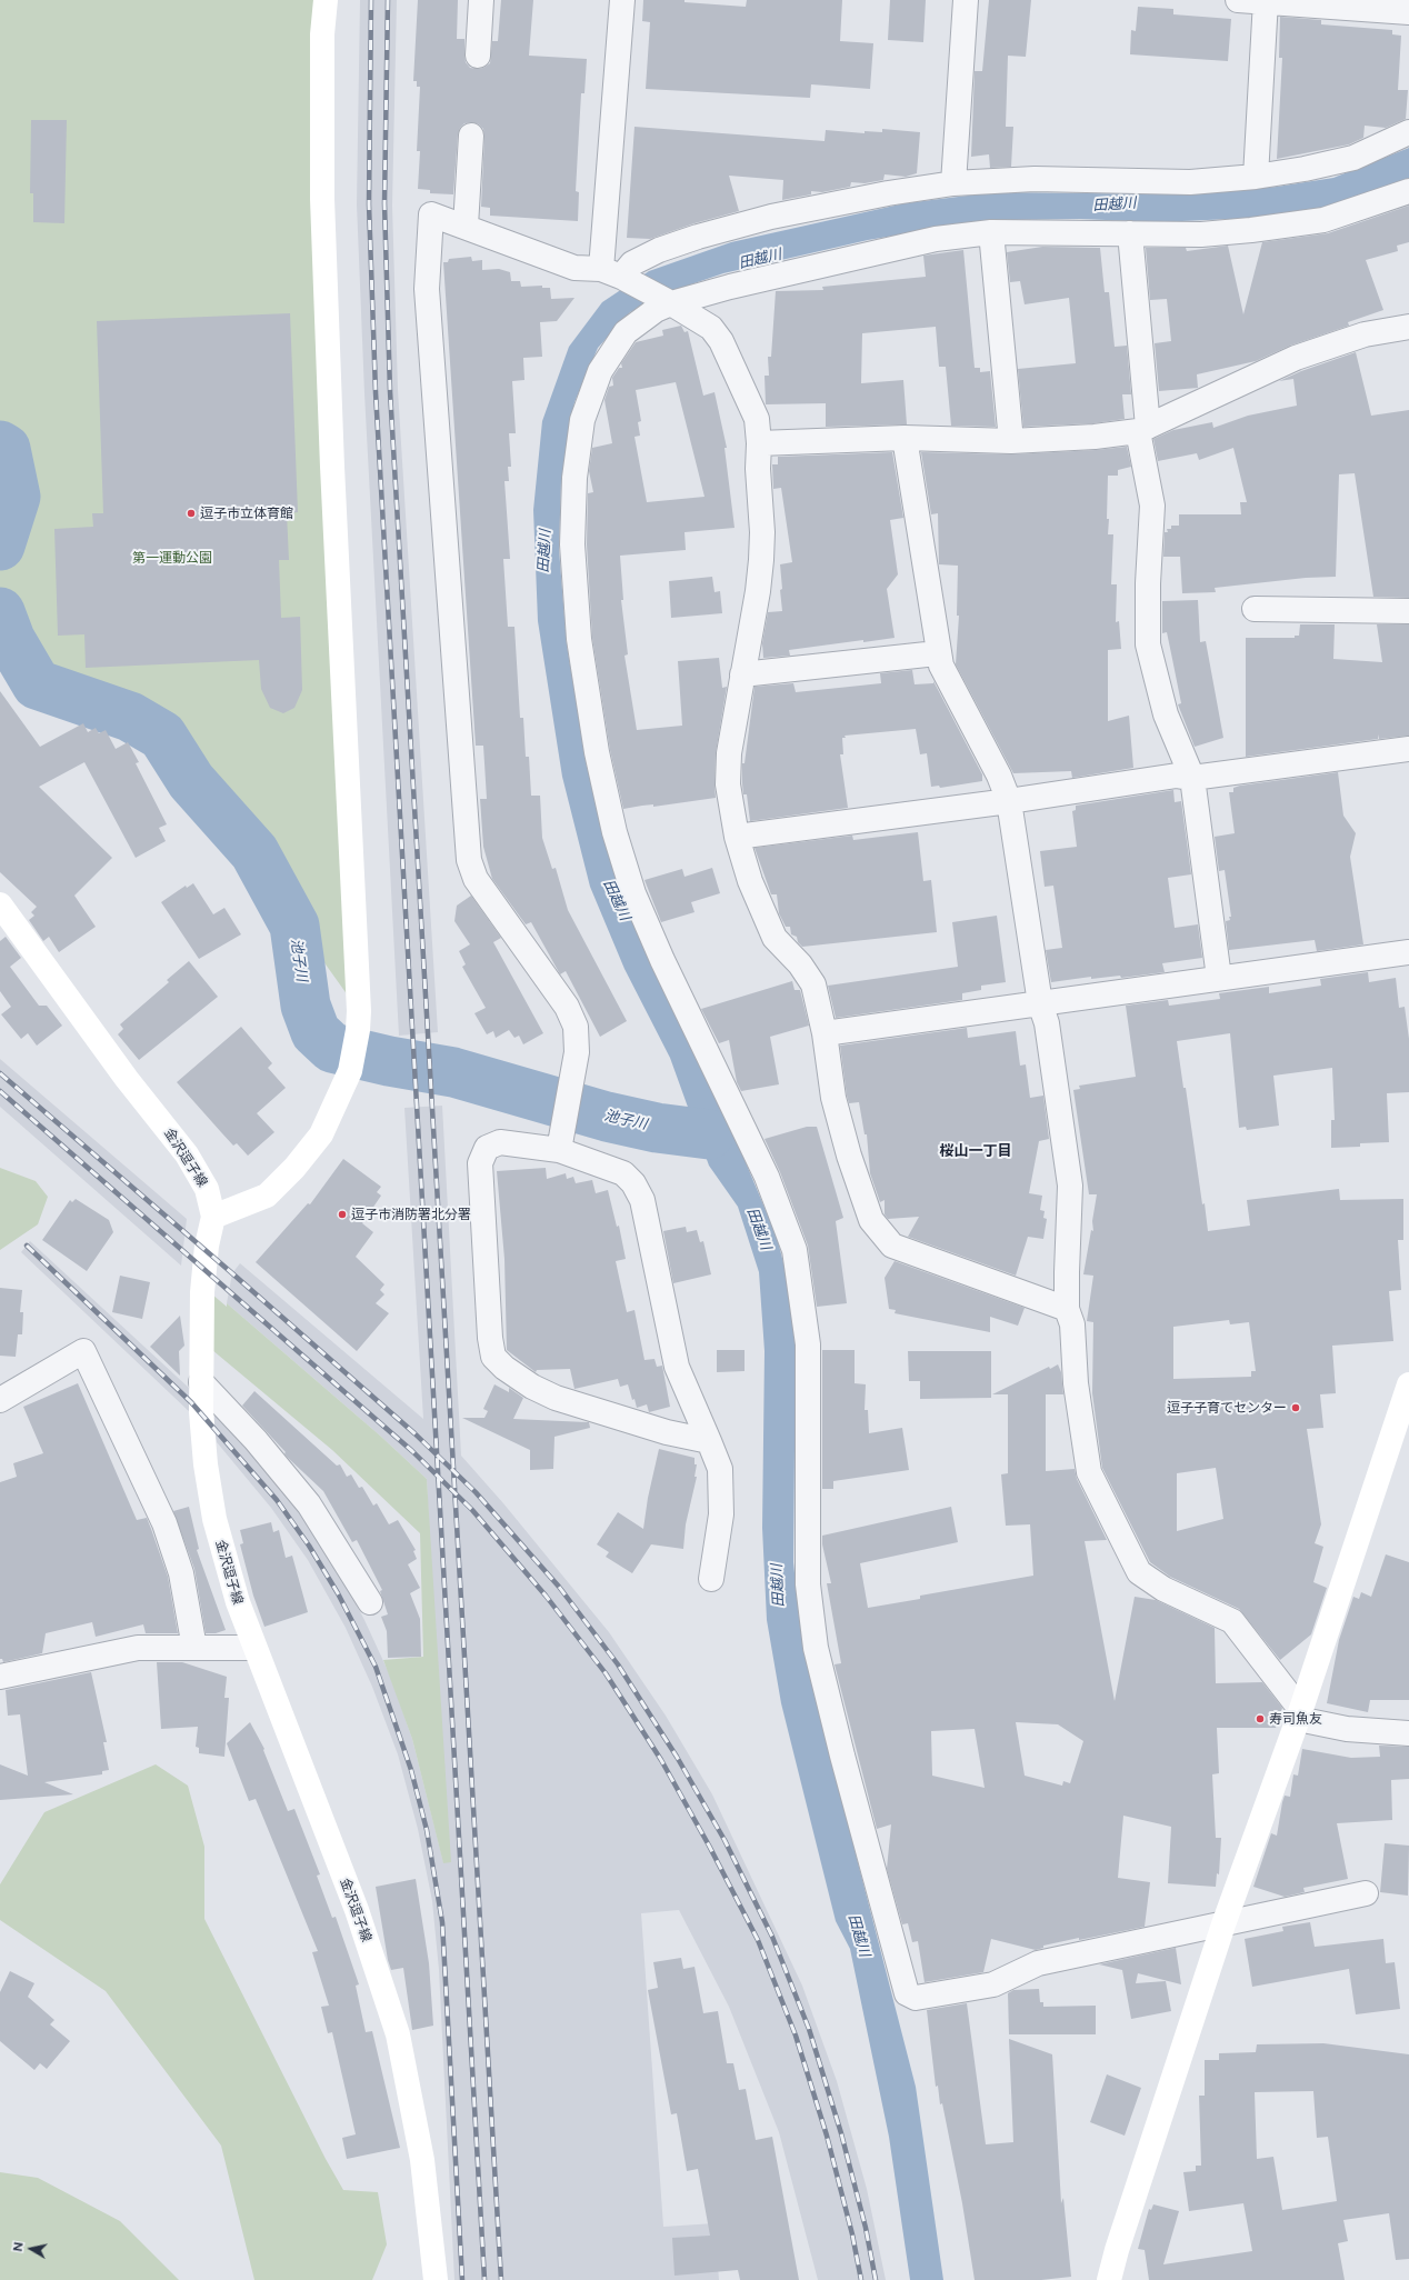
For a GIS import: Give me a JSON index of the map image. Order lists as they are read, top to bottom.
{
  "streets": {
    "street": ["金沢逗子線"]
  },
  "districts": ["桜山一丁目"],
  "water": ["田越川", "池子川"],
  "parks": ["第一運動公園"],
  "places": [
    "逗子市立体育館",
    "逗子市消防署北分署",
    "逗子子育てセンター",
    "寿司魚友"
  ],
  "north": "left"
}
